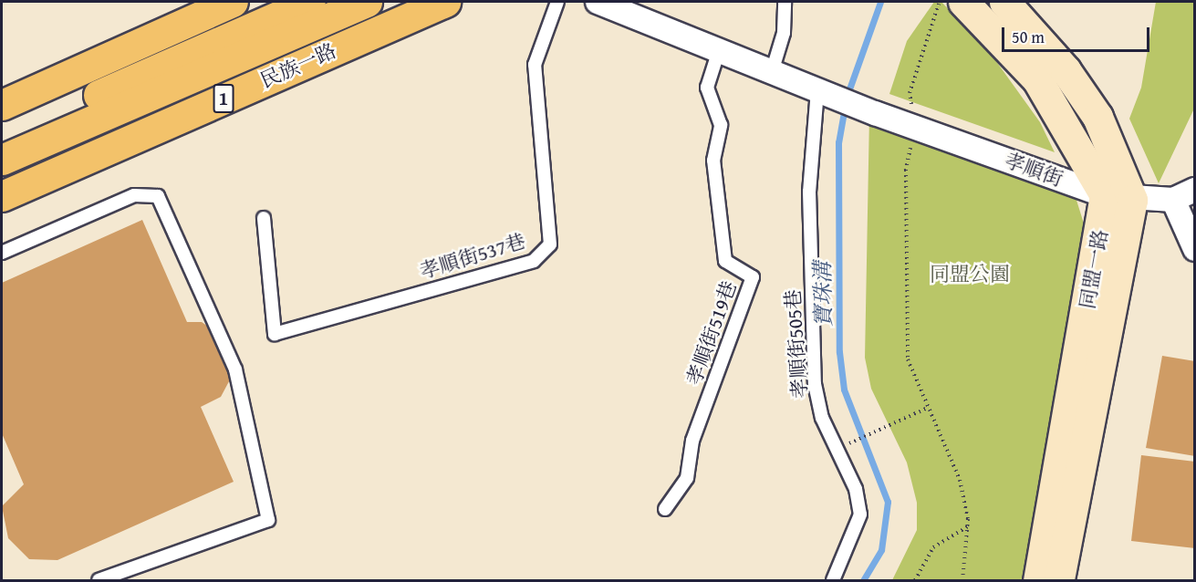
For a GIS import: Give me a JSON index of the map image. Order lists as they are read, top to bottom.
{
  "streets": {
    "main road": ["民族一路", "1"],
    "street": ["孝順街", "同盟一路"],
    "lane": ["孝順街537巷", "孝順街519巷", "孝順街505巷"]
  },
  "crossings": [
    ["孝順街", "同盟一路"],
    ["孝順街", "孝順街505巷"]
  ],
  "water": ["寶珠溝"],
  "parks": ["同盟公園"],
  "scale_bar": "50 m"
}
